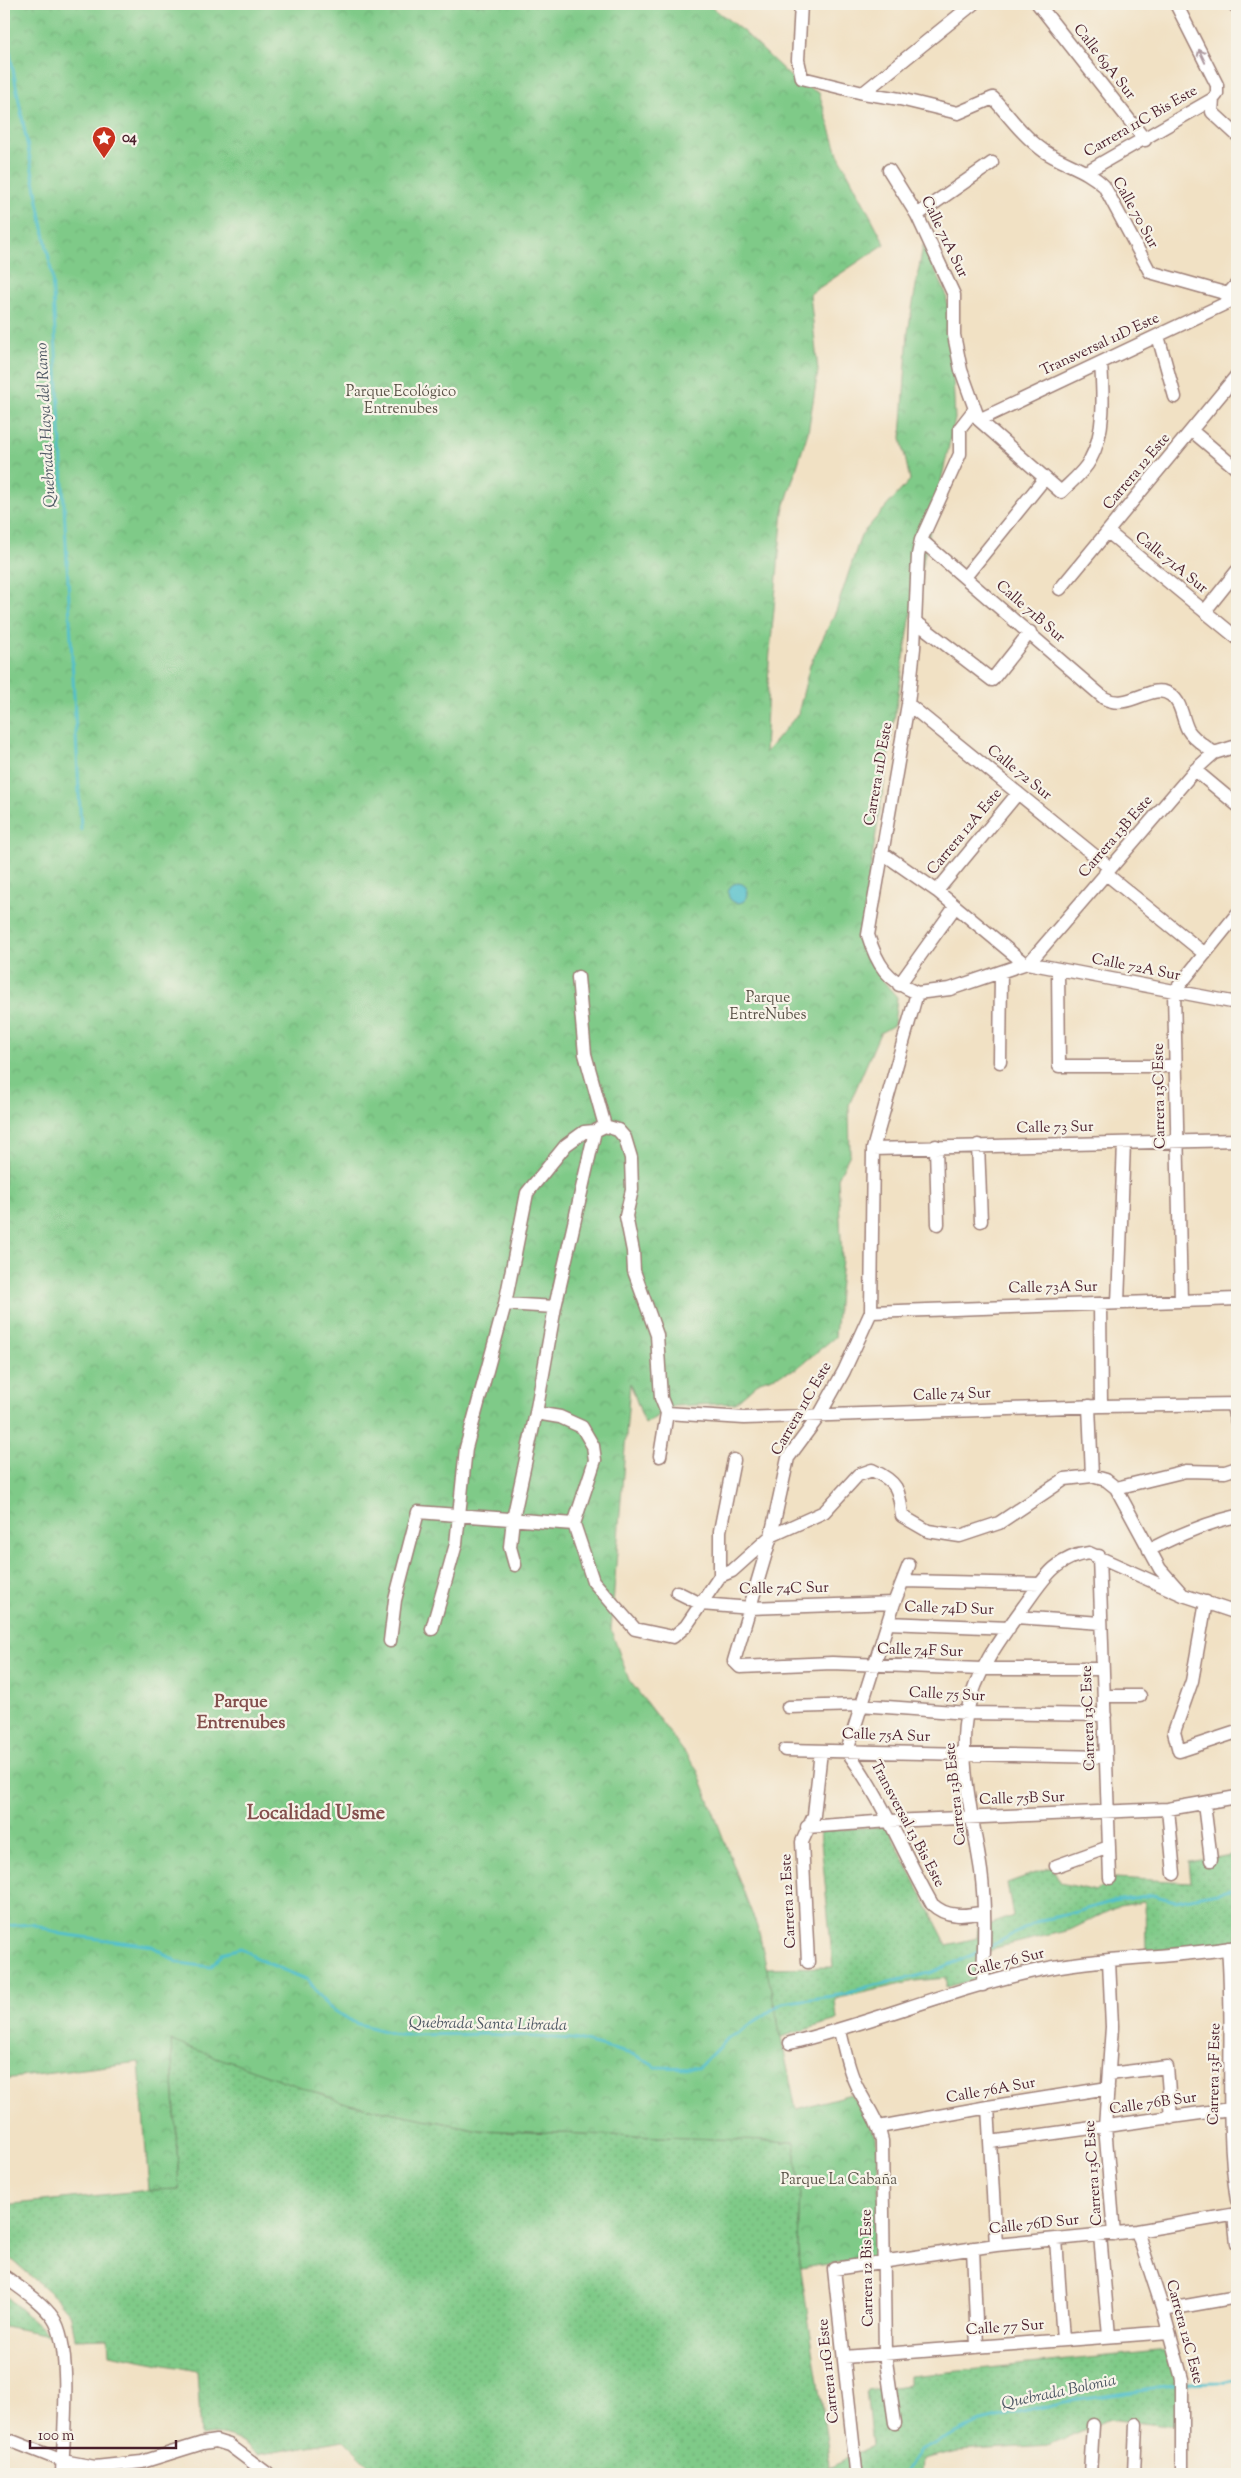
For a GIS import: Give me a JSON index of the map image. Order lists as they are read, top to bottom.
{
  "streets": {
    "street": [
      "Calle 69A Sur",
      "Carrera 11C Bis Este",
      "Calle 70 Sur",
      "Calle 71A Sur",
      "Transversal 11D Este",
      "Carrera 12 Este",
      "Calle 71B Sur",
      "Calle 72 Sur",
      "Carrera 11D Este",
      "Carrera 12A Este",
      "Carrera 13B Este",
      "Calle 72A Sur",
      "Carrera 13C Este",
      "Calle 73 Sur",
      "Calle 73A Sur",
      "Calle 74 Sur",
      "Carrera 11C Este",
      "Calle 74C Sur",
      "Calle 74D Sur",
      "Calle 74F Sur",
      "Calle 75 Sur",
      "Calle 75A Sur",
      "Calle 75B Sur",
      "Transversal 13 Bis Este",
      "Calle 76 Sur",
      "Carrera 13F Este",
      "Calle 76A Sur",
      "Calle 76B Sur",
      "Calle 76D Sur",
      "Carrera 12 Bis Este",
      "Calle 77 Sur",
      "Carrera 12C Este",
      "Carrera 11G Este"
    ]
  },
  "crossings": [
    ["Calle 69A Sur", "Carrera 11C Bis Este"],
    ["Carrera 11C Bis Este", "Calle 70 Sur"],
    ["Calle 70 Sur", "Transversal 11D Este"],
    ["Calle 71A Sur", "Transversal 11D Este"],
    ["Calle 71A Sur", "Carrera 12 Este"],
    ["Calle 71A Sur", "Carrera 11D Este"],
    ["Transversal 11D Este", "Carrera 11D Este"],
    ["Carrera 12 Este", "Calle 75A Sur"],
    ["Carrera 12 Este", "Calle 75B Sur"],
    ["Calle 71B Sur", "Carrera 11D Este"],
    ["Calle 71B Sur", "Carrera 13B Este"],
    ["Calle 72 Sur", "Carrera 11D Este"],
    ["Calle 72 Sur", "Carrera 12A Este"],
    ["Calle 72 Sur", "Carrera 13B Este"],
    ["Carrera 11D Este", "Calle 72A Sur"],
    ["Carrera 11D Este", "Carrera 11C Este"],
    ["Carrera 12A Este", "Calle 72A Sur"],
    ["Carrera 13B Este", "Calle 72A Sur"],
    ["Carrera 13B Este", "Carrera 13C Este"],
    ["Carrera 13B Este", "Calle 74D Sur"],
    ["Carrera 13B Este", "Calle 74F Sur"],
    ["Carrera 13B Este", "Calle 75 Sur"],
    ["Carrera 13B Este", "Calle 75A Sur"],
    ["Carrera 13B Este", "Calle 75B Sur"],
    ["Carrera 13B Este", "Transversal 13 Bis Este"],
    ["Carrera 13B Este", "Calle 76 Sur"],
    ["Calle 72A Sur", "Carrera 13C Este"],
    ["Carrera 13C Este", "Calle 73 Sur"],
    ["Carrera 13C Este", "Calle 73A Sur"],
    ["Carrera 13C Este", "Calle 74F Sur"],
    ["Carrera 13C Este", "Calle 75 Sur"],
    ["Carrera 13C Este", "Calle 75A Sur"],
    ["Carrera 13C Este", "Calle 75B Sur"],
    ["Carrera 13C Este", "Calle 76 Sur"],
    ["Carrera 13C Este", "Calle 76A Sur"],
    ["Carrera 13C Este", "Calle 76B Sur"],
    ["Carrera 13C Este", "Calle 76D Sur"],
    ["Calle 73 Sur", "Carrera 11C Este"],
    ["Calle 73A Sur", "Carrera 11C Este"],
    ["Calle 74 Sur", "Carrera 11C Este"],
    ["Carrera 11C Este", "Calle 74C Sur"],
    ["Carrera 11C Este", "Calle 74F Sur"],
    ["Calle 75A Sur", "Transversal 13 Bis Este"],
    ["Calle 75B Sur", "Transversal 13 Bis Este"],
    ["Calle 76 Sur", "Carrera 13F Este"],
    ["Calle 76 Sur", "Carrera 12 Bis Este"],
    ["Carrera 13F Este", "Calle 76B Sur"],
    ["Calle 76A Sur", "Carrera 12 Bis Este"],
    ["Calle 76D Sur", "Carrera 12 Bis Este"],
    ["Calle 76D Sur", "Carrera 12C Este"],
    ["Calle 76D Sur", "Carrera 11G Este"],
    ["Carrera 12 Bis Este", "Calle 77 Sur"],
    ["Calle 77 Sur", "Carrera 12C Este"],
    ["Calle 77 Sur", "Carrera 11G Este"]
  ],
  "districts": ["Parque Entrenubes", "Localidad Usme"],
  "water": ["Quebrada Haya del Ramo", "Quebrada Santa Librada", "Quebrada Bolonia"],
  "parks": ["Parque Ecológico Entrenubes", "Parque EntreNubes", "Parque La Cabaña"],
  "places": {
    "place": ["04"]
  },
  "scale_bar": "100 m"
}
